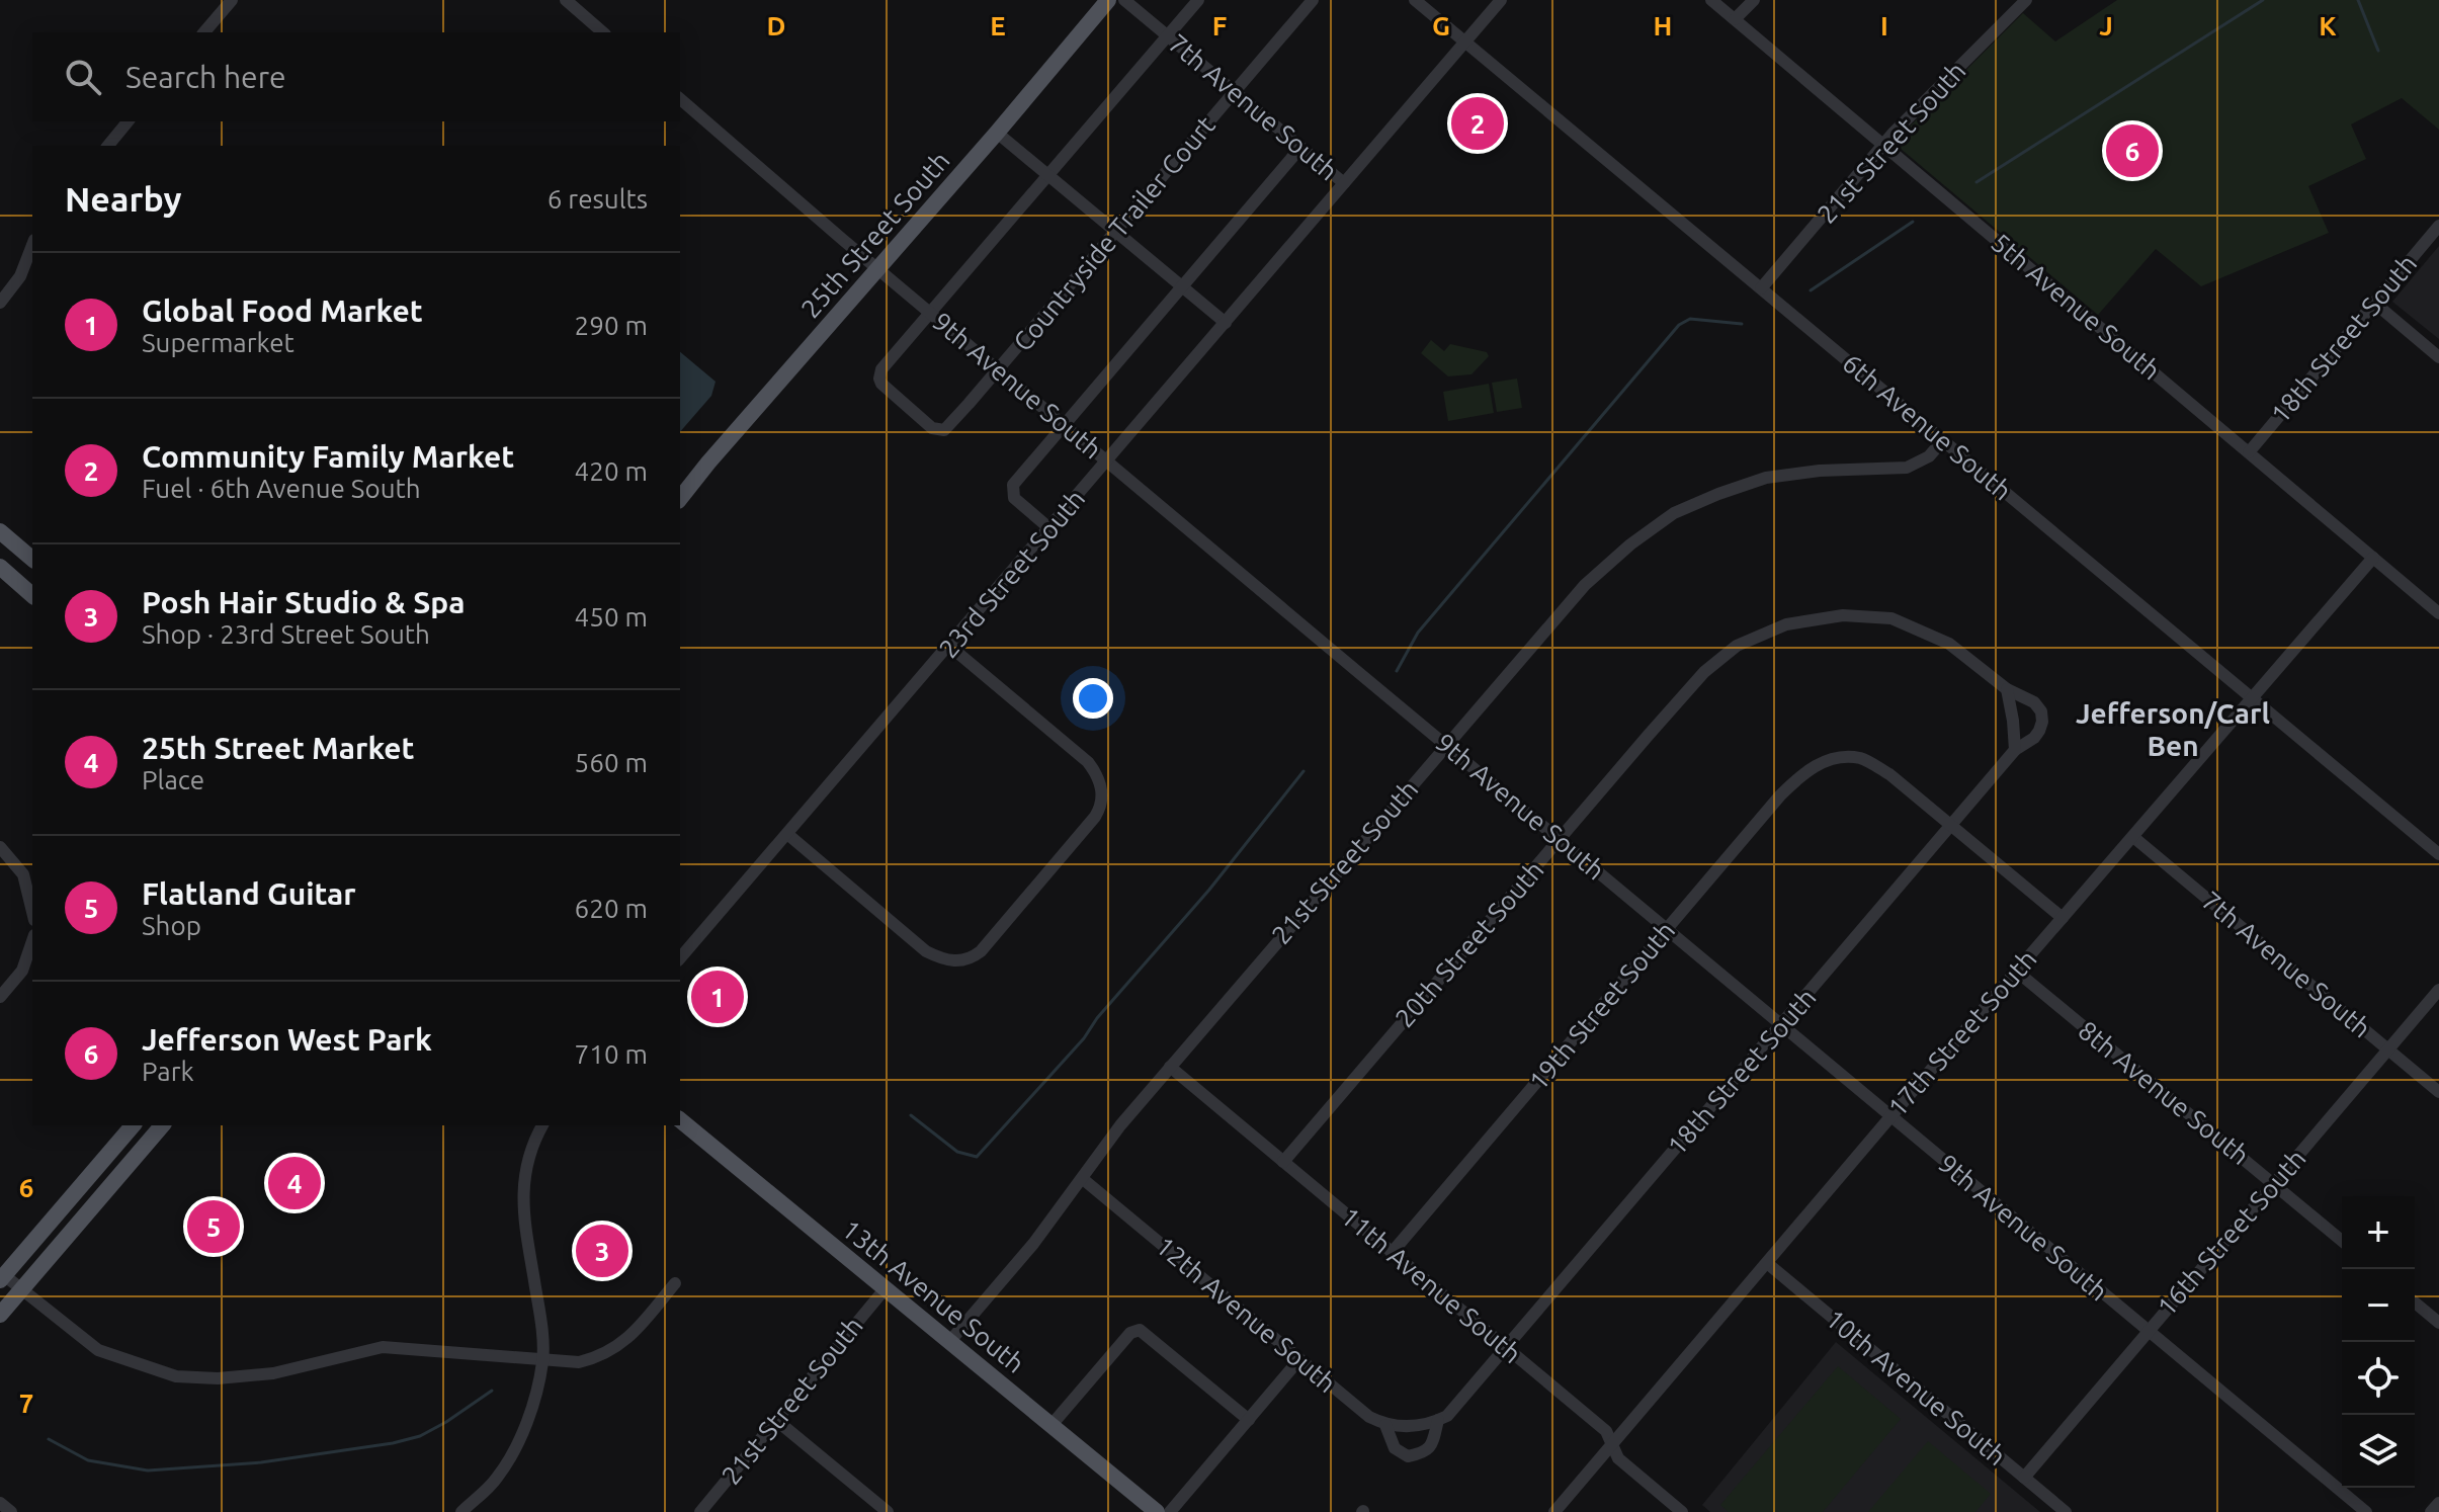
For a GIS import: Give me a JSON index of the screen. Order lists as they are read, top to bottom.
{
  "streets": {
    "main road": ["25th Street South", "13th Avenue South"],
    "street": [
      "7th Avenue South",
      "21st Street South",
      "Countryside Trailer Court",
      "5th Avenue South",
      "18th Street South",
      "9th Avenue South",
      "6th Avenue South",
      "23rd Street South",
      "20th Street South",
      "19th Street South",
      "17th Street South",
      "8th Avenue South",
      "16th Street South",
      "11th Avenue South",
      "12th Avenue South",
      "10th Avenue South"
    ]
  },
  "crossings": [
    ["7th Avenue South", "Countryside Trailer Court"],
    ["7th Avenue South", "23rd Street South"],
    ["7th Avenue South", "17th Street South"],
    ["7th Avenue South", "16th Street South"],
    ["21st Street South", "5th Avenue South"],
    ["21st Street South", "9th Avenue South"],
    ["21st Street South", "6th Avenue South"],
    ["21st Street South", "11th Avenue South"],
    ["21st Street South", "13th Avenue South"],
    ["21st Street South", "12th Avenue South"],
    ["Countryside Trailer Court", "9th Avenue South"],
    ["25th Street South", "9th Avenue South"],
    ["5th Avenue South", "18th Street South"],
    ["5th Avenue South", "17th Street South"],
    ["18th Street South", "9th Avenue South"],
    ["18th Street South", "20th Street South"],
    ["18th Street South", "19th Street South"],
    ["18th Street South", "11th Avenue South"],
    ["18th Street South", "12th Avenue South"],
    ["9th Avenue South", "23rd Street South"],
    ["9th Avenue South", "20th Street South"],
    ["9th Avenue South", "19th Street South"],
    ["9th Avenue South", "17th Street South"],
    ["9th Avenue South", "16th Street South"],
    ["6th Avenue South", "23rd Street South"],
    ["6th Avenue South", "17th Street South"],
    ["20th Street South", "11th Avenue South"],
    ["19th Street South", "11th Avenue South"],
    ["17th Street South", "8th Avenue South"],
    ["17th Street South", "11th Avenue South"],
    ["17th Street South", "10th Avenue South"],
    ["8th Avenue South", "16th Street South"],
    ["16th Street South", "10th Avenue South"]
  ],
  "districts": ["Jefferson/Carl Ben"],
  "page": {
    "search": "Search here",
    "pins": [
      "2",
      "6",
      "1",
      "4",
      "5",
      "3"
    ],
    "heading": ["Nearby", "6 results"],
    "list": [
      {
        "mark": "1",
        "name": "Global Food Market",
        "note": "Supermarket",
        "value": "290 m"
      },
      {
        "mark": "2",
        "name": "Community Family Market",
        "note": "Fuel · 6th Avenue South",
        "value": "420 m"
      },
      {
        "mark": "3",
        "name": "Posh Hair Studio & Spa",
        "note": "Shop · 23rd Street South",
        "value": "450 m"
      },
      {
        "mark": "4",
        "name": "25th Street Market",
        "note": "Place",
        "value": "560 m"
      },
      {
        "mark": "5",
        "name": "Flatland Guitar",
        "note": "Shop",
        "value": "620 m"
      },
      {
        "mark": "6",
        "name": "Jefferson West Park",
        "note": "Park",
        "value": "710 m"
      }
    ],
    "map_buttons": ["+", "−"]
  },
  "grid": {
    "columns": [
      "D",
      "E",
      "F",
      "G",
      "H",
      "I",
      "J",
      "K"
    ],
    "rows": ["6", "7"]
  }
}
